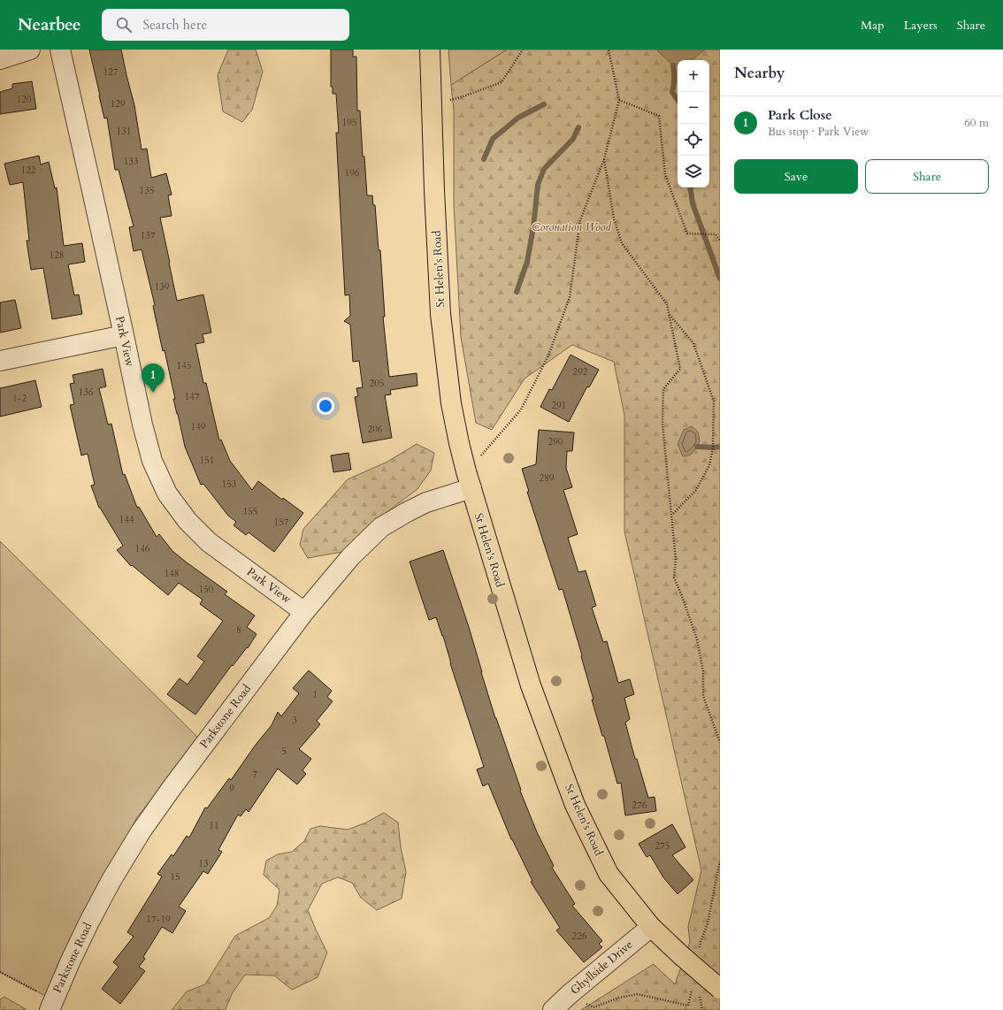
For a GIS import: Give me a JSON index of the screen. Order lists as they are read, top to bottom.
{
  "streets": {
    "main road": ["St Helen's Road"],
    "street": ["Park View", "Parkstone Road", "Ghyllside Drive"]
  },
  "crossings": [
    ["St Helen's Road", "Parkstone Road"],
    ["St Helen's Road", "Ghyllside Drive"],
    ["Park View", "Parkstone Road"]
  ],
  "parks": ["Coronation Wood"],
  "house_numbers": [
    "127",
    "120",
    "129",
    "195",
    "131",
    "133",
    "122",
    "196",
    "135",
    "137",
    "128",
    "139",
    "145",
    "292",
    "205",
    "136",
    "147",
    "1-2",
    "291",
    "149",
    "206",
    "290",
    "151",
    "289",
    "153",
    "155",
    "144",
    "157",
    "146",
    "148",
    "150",
    "8",
    "1",
    "3",
    "5",
    "7",
    "9",
    "276",
    "11",
    "275",
    "13",
    "15",
    "17-19",
    "226"
  ],
  "page": {
    "header": "Nearbee",
    "search": "Search here",
    "nav": ["Map", "Layers", "Share"],
    "heading": "Nearby",
    "map_buttons": ["+", "−"],
    "list": [
      {
        "mark": "1",
        "name": "Park Close",
        "note": "Bus stop · Park View",
        "value": "60 m"
      }
    ],
    "buttons": ["Save", "Share"],
    "pins": "1"
  }
}
